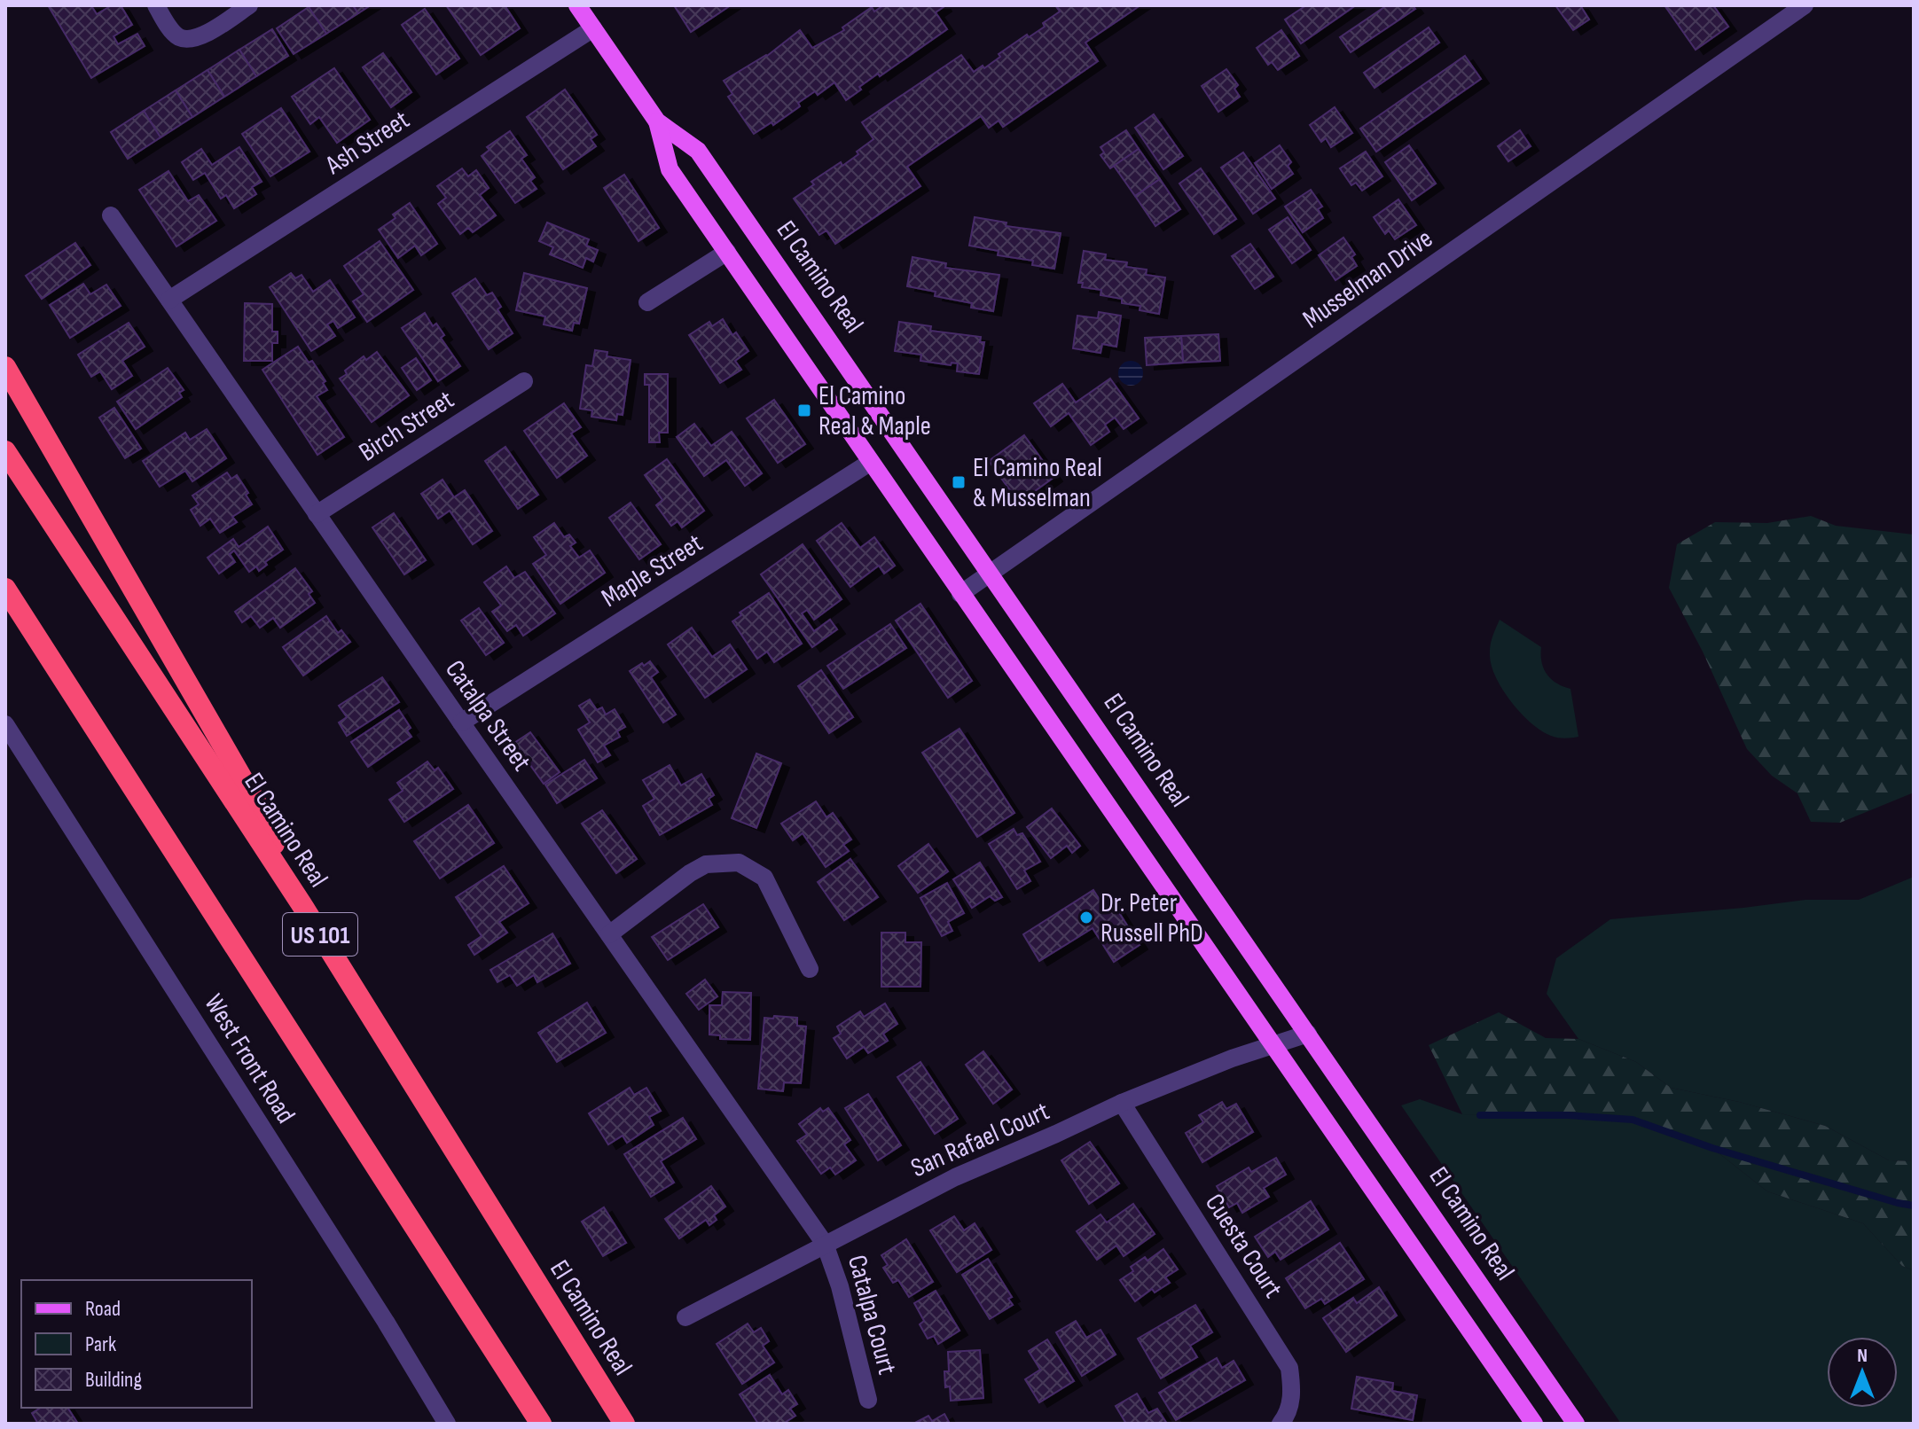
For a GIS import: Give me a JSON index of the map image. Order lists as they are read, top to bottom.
{
  "streets": {
    "highway": ["El Camino Real", "US 101"],
    "street": [
      "Ash Street",
      "Musselman Drive",
      "Birch Street",
      "Maple Street",
      "Catalpa Street",
      "West Front Road",
      "San Rafael Court",
      "Cuesta Court",
      "Catalpa Court"
    ]
  },
  "crossings": [
    ["Ash Street", "El Camino Real"],
    ["Ash Street", "Catalpa Street"],
    ["El Camino Real", "Musselman Drive"],
    ["El Camino Real", "Maple Street"],
    ["El Camino Real", "San Rafael Court"],
    ["Birch Street", "Catalpa Street"],
    ["Maple Street", "Catalpa Street"],
    ["Catalpa Street", "San Rafael Court"],
    ["Catalpa Street", "Catalpa Court"],
    ["San Rafael Court", "Cuesta Court"],
    ["San Rafael Court", "Catalpa Court"]
  ],
  "places": {
    "transit": ["El Camino Real & Maple", "El Camino Real & Musselman"],
    "other": ["Dr. Peter Russell PhD"]
  },
  "legend": ["Road", "Park", "Building"],
  "north": "top"
}
